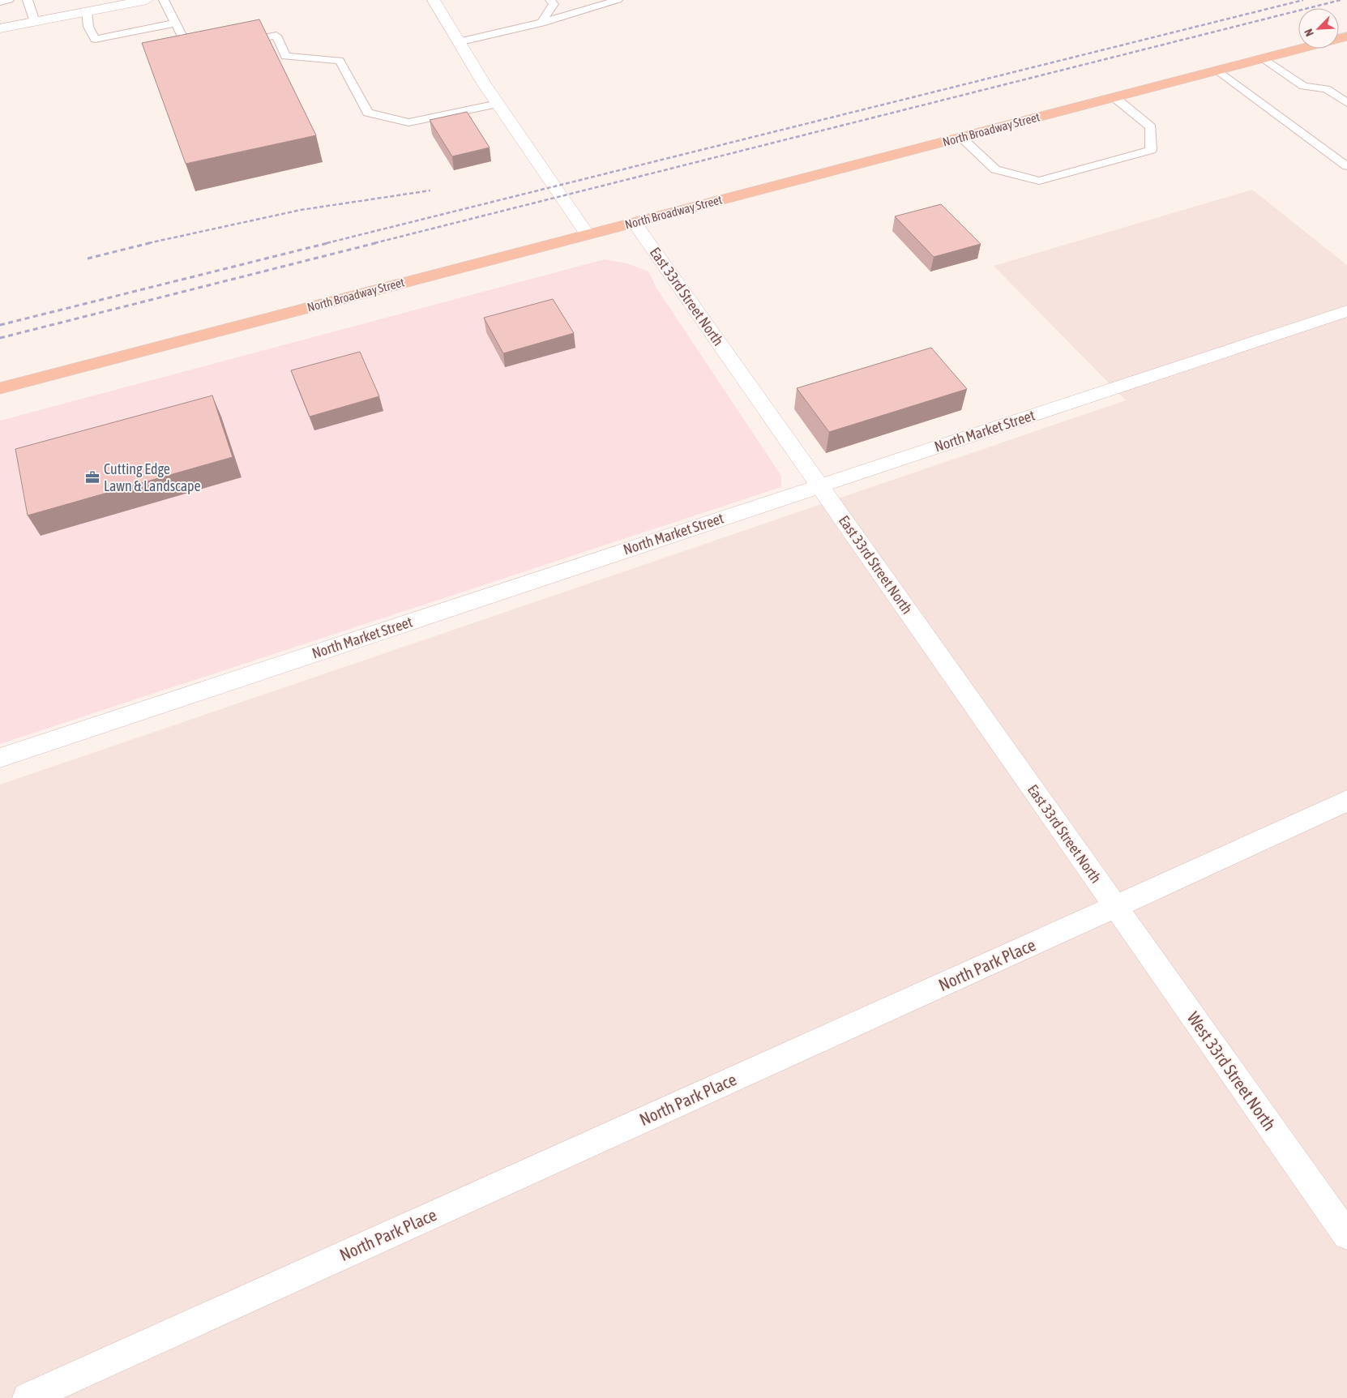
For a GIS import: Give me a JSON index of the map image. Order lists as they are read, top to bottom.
{
  "streets": {
    "main road": ["North Broadway Street"],
    "street": [
      "East 33rd Street North",
      "North Market Street",
      "North Park Place",
      "West 33rd Street North"
    ]
  },
  "crossings": [
    ["North Broadway Street", "East 33rd Street North"],
    ["East 33rd Street North", "North Market Street"],
    ["East 33rd Street North", "North Park Place"],
    ["East 33rd Street North", "West 33rd Street North"],
    ["North Park Place", "West 33rd Street North"]
  ],
  "places": {
    "office": ["Cutting Edge Lawn & Landscape"]
  },
  "north": "bottom left"
}
